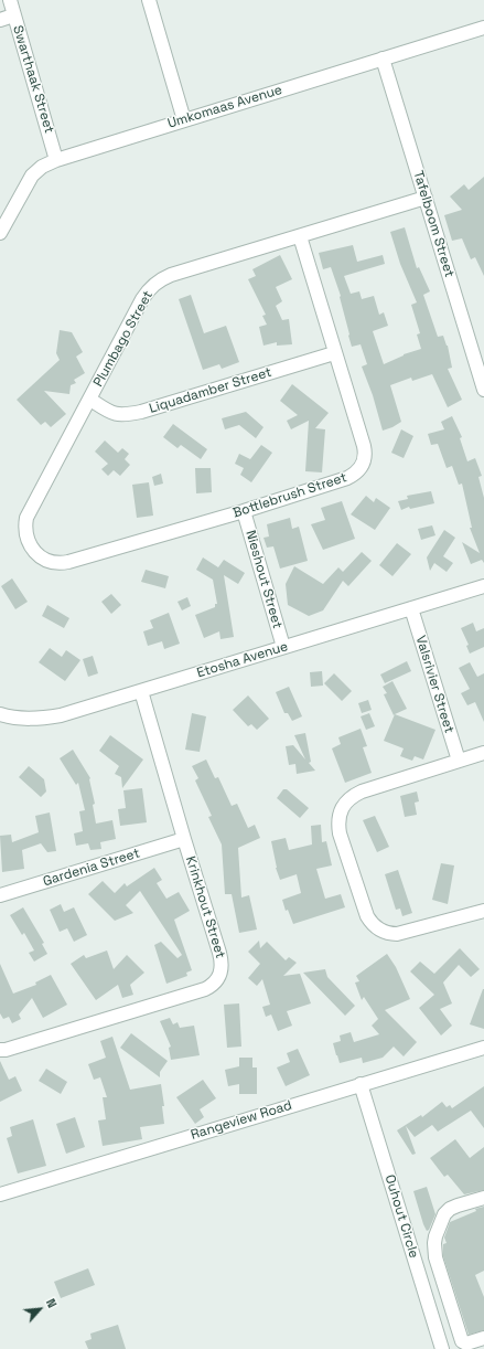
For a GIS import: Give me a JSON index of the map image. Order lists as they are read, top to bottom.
{
  "streets": {
    "street": [
      "Swarthaak Street",
      "Umkomaas Avenue",
      "Tafelboom Street",
      "Plumbago Street",
      "Liquadamber Street",
      "Bottlebrush Street",
      "Nieshout Street",
      "Etosha Avenue",
      "Valsrivier Street",
      "Gardenia Street",
      "Krinkhout Street",
      "Rangeview Road",
      "Ouhout Circle"
    ]
  },
  "crossings": [
    ["Swarthaak Street", "Umkomaas Avenue"],
    ["Umkomaas Avenue", "Tafelboom Street"],
    ["Tafelboom Street", "Plumbago Street"],
    ["Plumbago Street", "Liquadamber Street"],
    ["Plumbago Street", "Bottlebrush Street"],
    ["Liquadamber Street", "Bottlebrush Street"],
    ["Bottlebrush Street", "Nieshout Street"],
    ["Nieshout Street", "Etosha Avenue"],
    ["Etosha Avenue", "Valsrivier Street"],
    ["Etosha Avenue", "Krinkhout Street"],
    ["Gardenia Street", "Krinkhout Street"],
    ["Rangeview Road", "Ouhout Circle"]
  ],
  "north": "top right"
}
